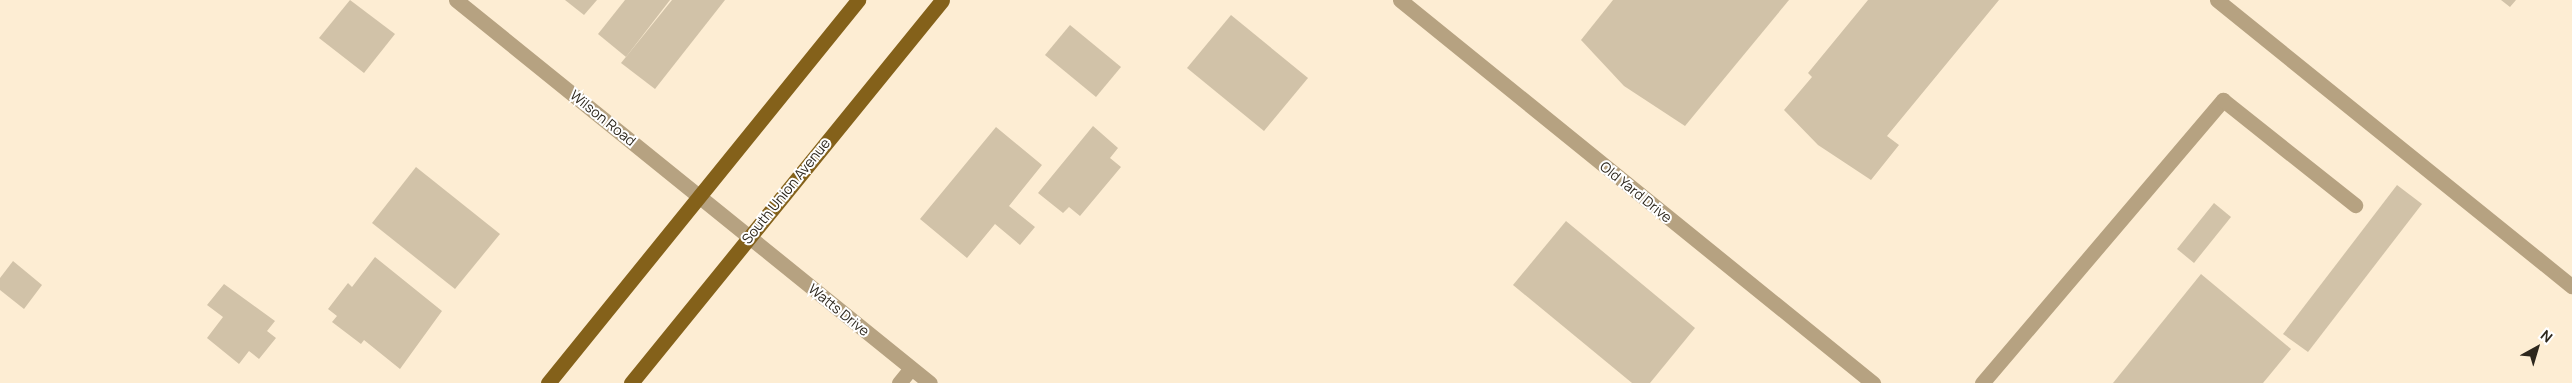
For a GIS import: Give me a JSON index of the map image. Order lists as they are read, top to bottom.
{
  "streets": {
    "main road": ["South Union Avenue"],
    "street": ["Wilson Road", "Old Yard Drive", "Watts Drive"]
  },
  "crossings": [
    ["Wilson Road", "South Union Avenue"],
    ["Wilson Road", "Watts Drive"],
    ["South Union Avenue", "Watts Drive"]
  ],
  "north": "top right"
}
